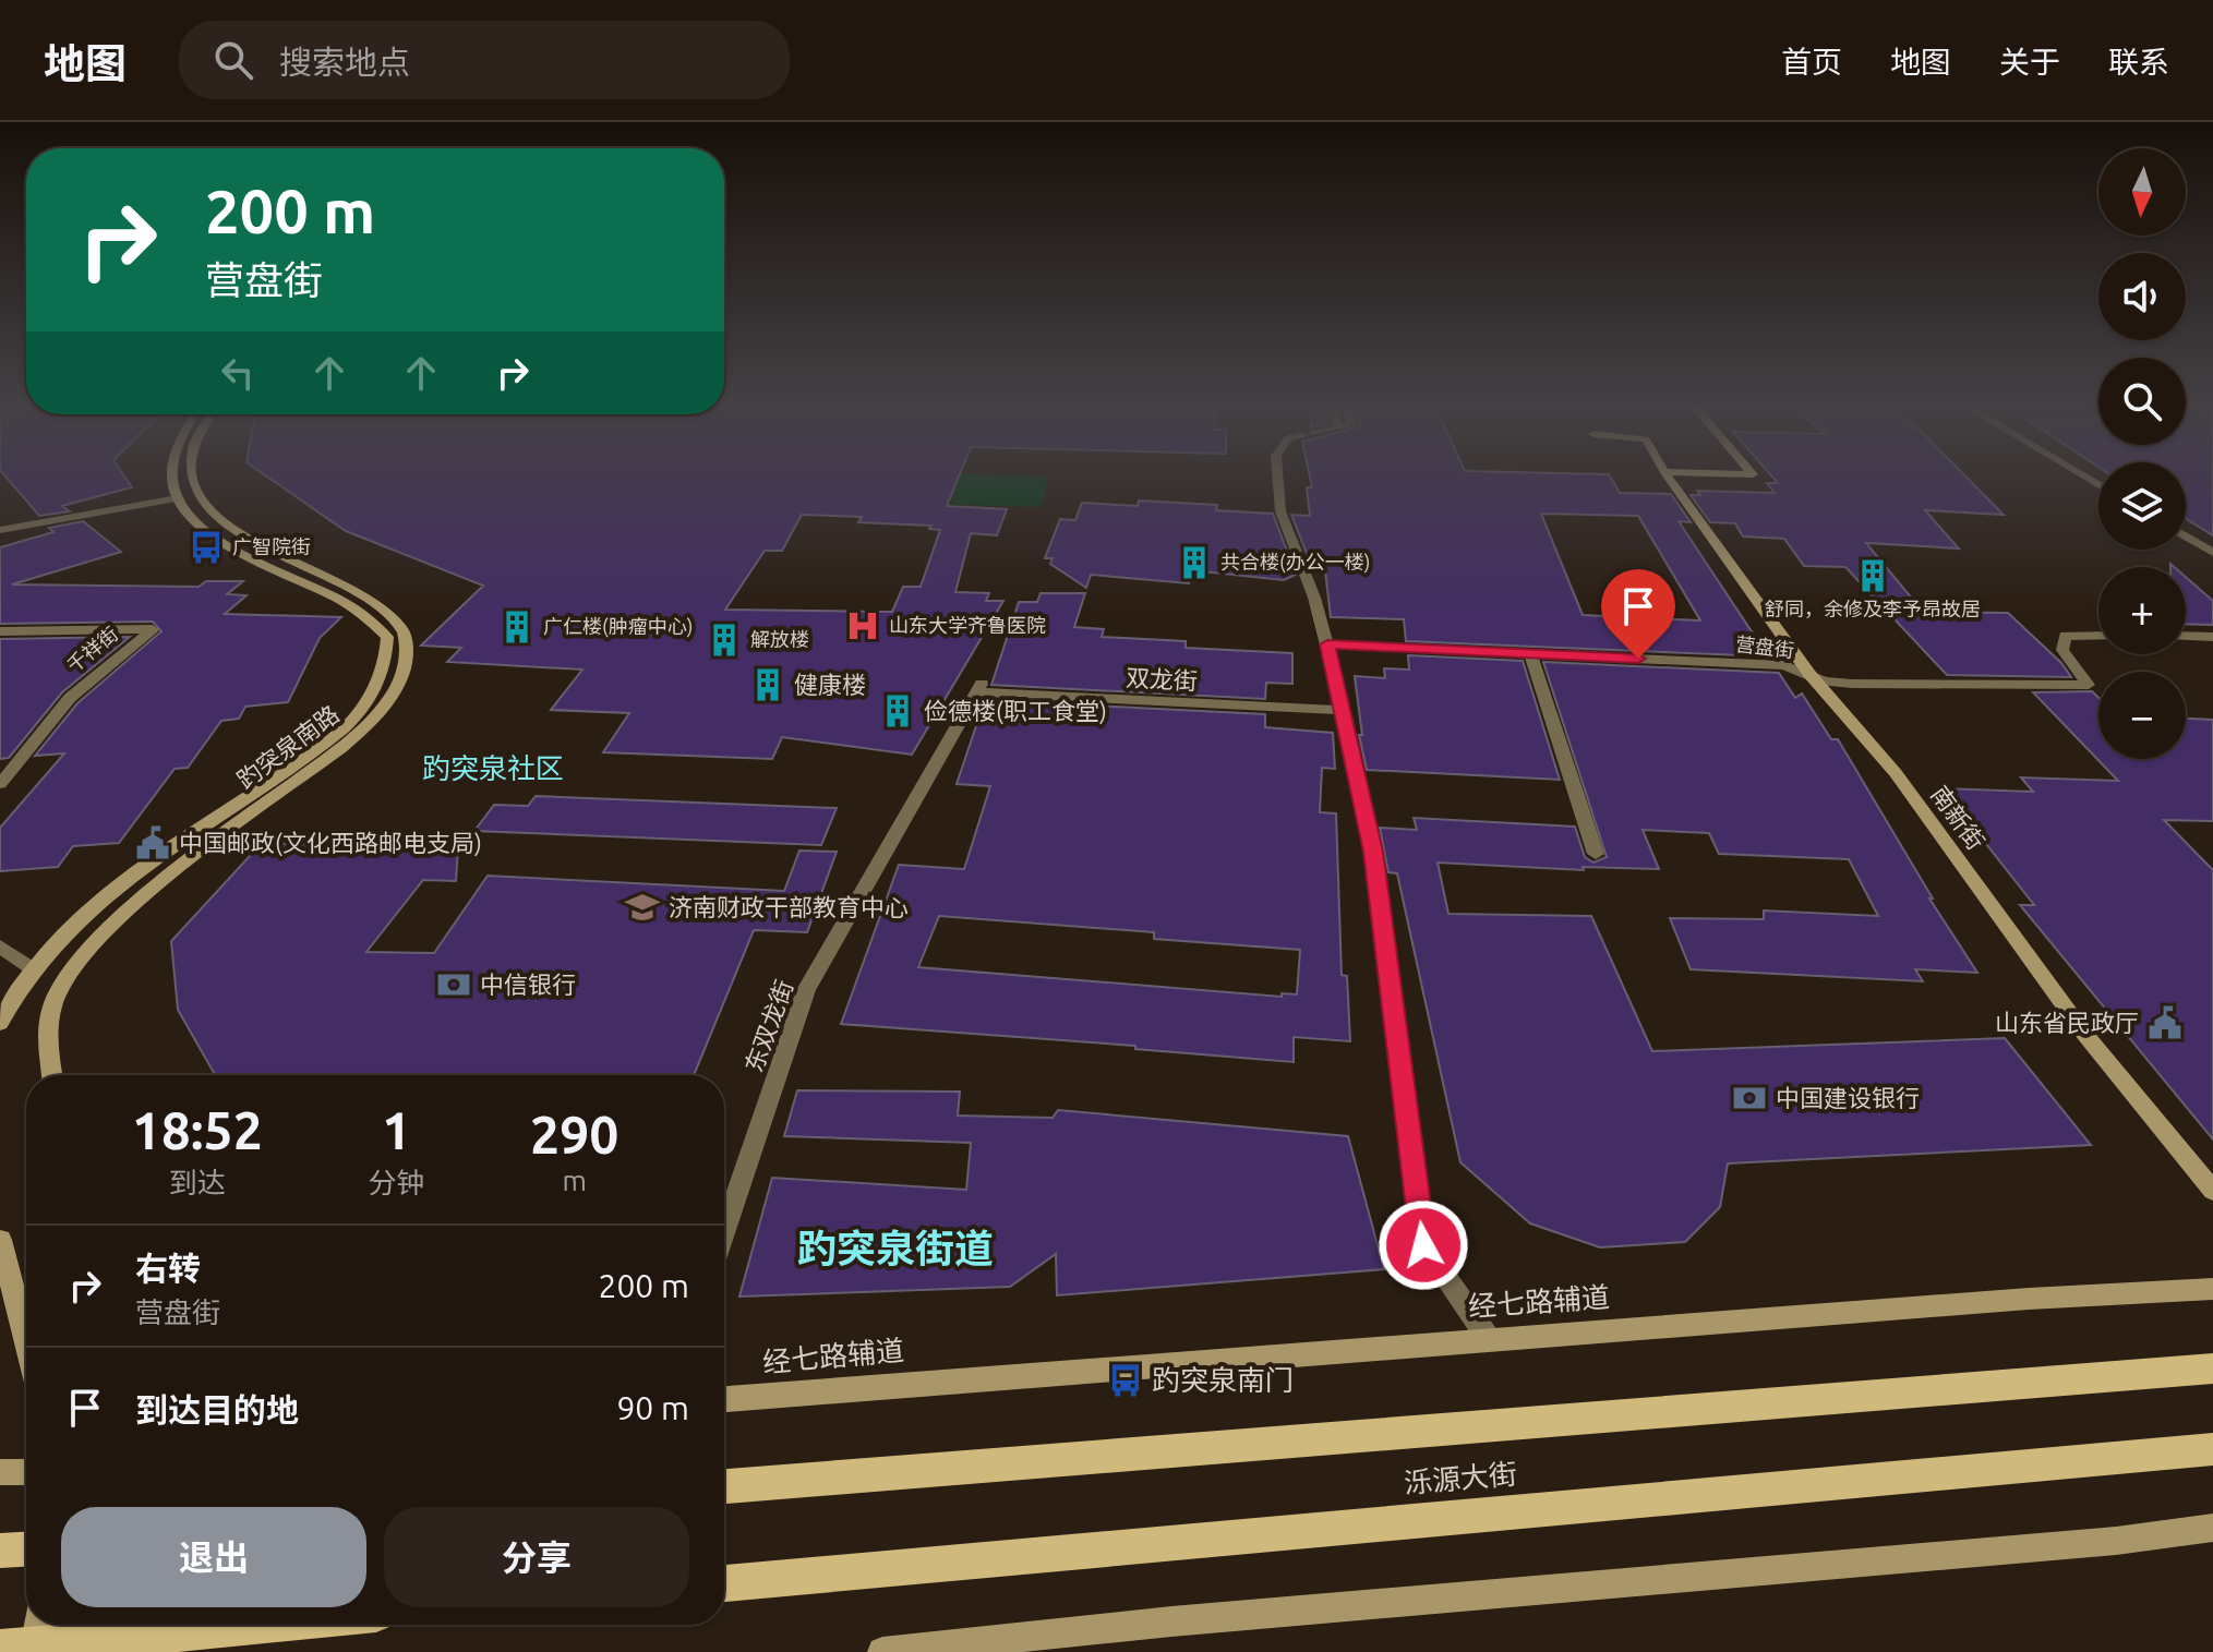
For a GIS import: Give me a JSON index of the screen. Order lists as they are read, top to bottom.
{
  "streets": {
    "main road": ["泺源大街"],
    "street": [
      "营盘街",
      "千祥街",
      "双龙街",
      "趵突泉南路",
      "南新街",
      "东双龙街",
      "经七路辅道"
    ]
  },
  "crossings": [
    ["营盘街", "南新街"],
    ["双龙街", "东双龙街"]
  ],
  "districts": ["趵突泉社区", "趵突泉街道"],
  "places": {
    "bus stop": ["广智院街", "趵突泉南门"],
    "building": [
      "共合楼(办公一楼)",
      "舒同，余修及李予昂故居",
      "广仁楼(肿瘤中心)",
      "解放楼",
      "健康楼",
      "俭德楼(职工食堂)"
    ],
    "hospital": ["山东大学齐鲁医院"],
    "public building": ["中国邮政(文化西路邮电支局)", "山东省民政厅"],
    "school or university": ["济南财政干部教育中心"],
    "bank": ["中信银行", "中国建设银行"]
  },
  "north": "bottom",
  "page": {
    "header": "地图",
    "search": "搜索地点",
    "nav": [
      "首页",
      "地图",
      "关于",
      "联系"
    ],
    "map_buttons": ["+", "−"],
    "turn": ["200 m", "营盘街"],
    "eta": [
      "18:52",
      "到达",
      "1",
      "分钟",
      "290",
      "m"
    ],
    "list": [
      {
        "name": "右转",
        "note": "营盘街",
        "value": "200 m"
      },
      {
        "name": "到达目的地",
        "value": "90 m"
      }
    ],
    "buttons": ["退出", "分享"]
  }
}
